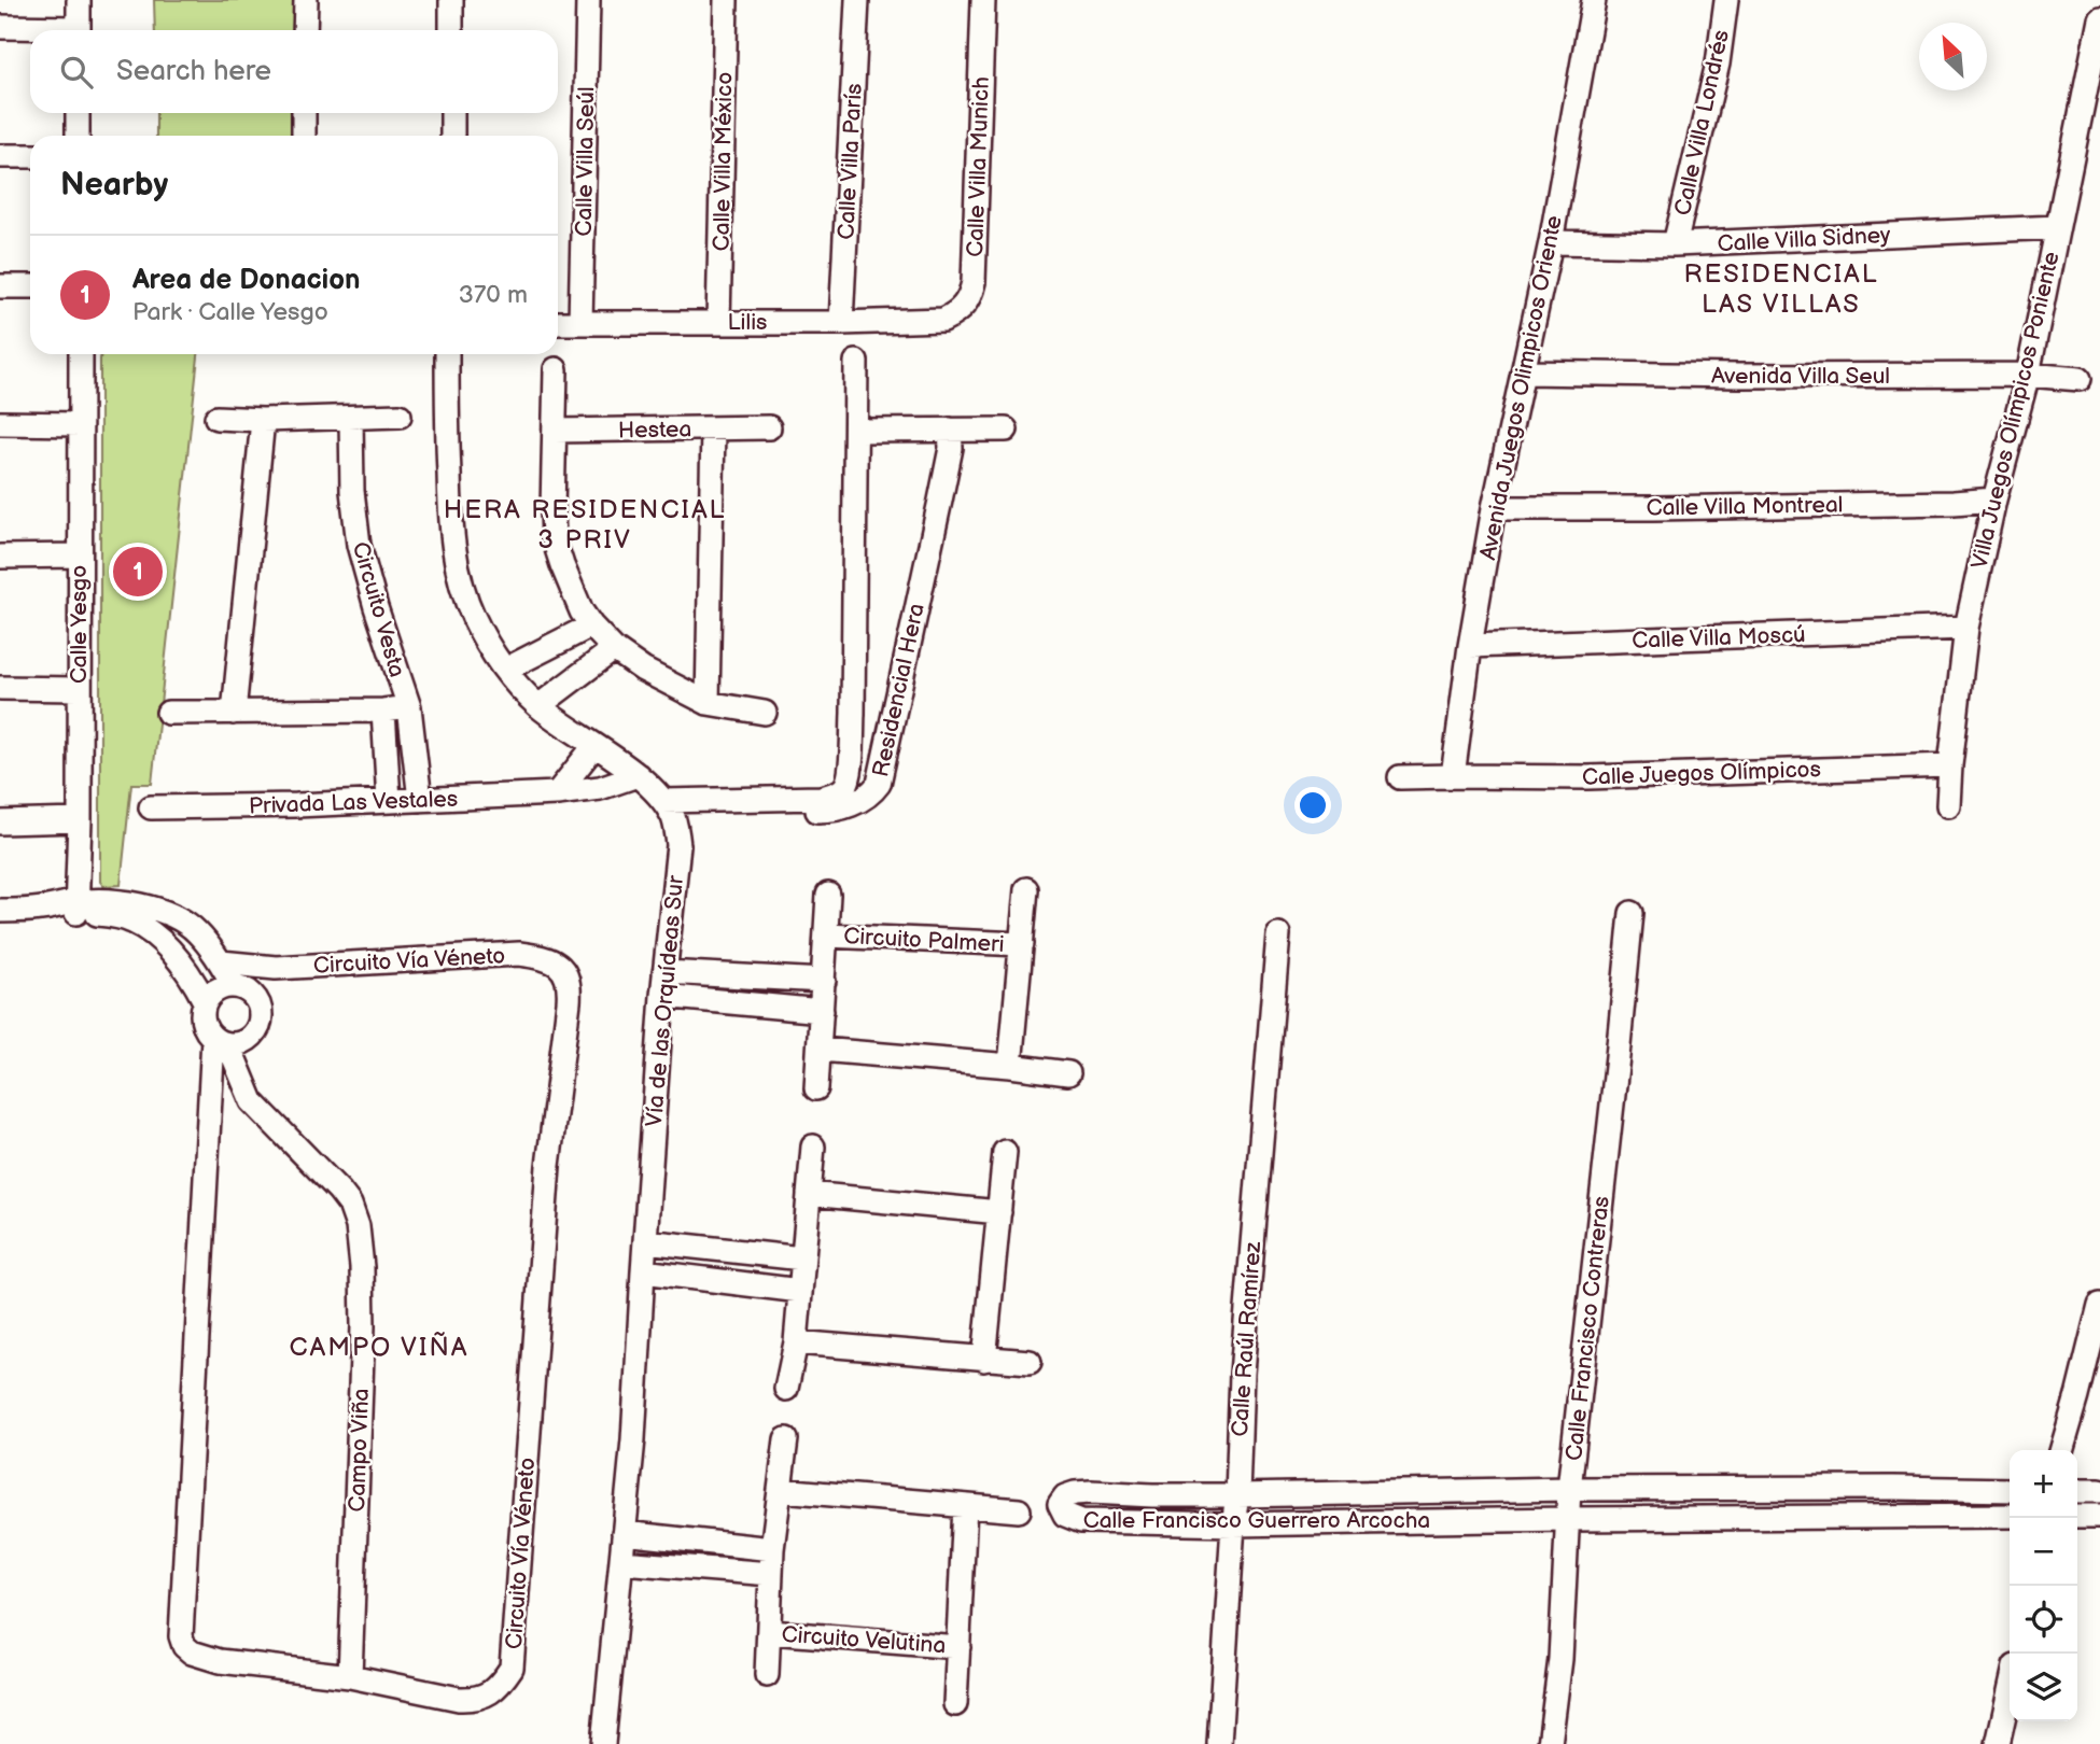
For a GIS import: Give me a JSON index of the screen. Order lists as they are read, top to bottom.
{
  "streets": {
    "street": [
      "Calle Villa Londrés",
      "Calle Villa Seúl",
      "Calle Villa México",
      "Calle Villa París",
      "Calle Villa Munich",
      "Calle Villa Sidney",
      "Lilis",
      "Avenida Villa Seul",
      "Avenida Juegos Olimpicos Oriente",
      "Villa Juegos Olímpicos Poniente",
      "Hestea",
      "Calle Villa Montreal",
      "Circuito Vesta",
      "Calle Yesgo",
      "Calle Villa Moscú",
      "Residencial Hera",
      "Calle Juegos Olímpicos",
      "Privada Las Vestales",
      "Circuito Palmeri",
      "Circuito Vía Véneto",
      "Vía de las Orquídeas Sur",
      "Calle Francisco Contreras",
      "Calle Raúl Ramírez",
      "Campo Viña",
      "Calle Francisco Guerrero Arcocha",
      "Circuito Velutina"
    ]
  },
  "crossings": [
    ["Calle Villa Londrés", "Calle Villa Sidney"],
    ["Calle Villa Seúl", "Lilis"],
    ["Calle Villa México", "Lilis"],
    ["Calle Villa París", "Lilis"],
    ["Calle Villa Munich", "Lilis"],
    ["Calle Villa Sidney", "Avenida Juegos Olimpicos Oriente"],
    ["Calle Villa Sidney", "Villa Juegos Olímpicos Poniente"],
    ["Avenida Villa Seul", "Avenida Juegos Olimpicos Oriente"],
    ["Avenida Villa Seul", "Villa Juegos Olímpicos Poniente"],
    ["Avenida Juegos Olimpicos Oriente", "Calle Villa Montreal"],
    ["Avenida Juegos Olimpicos Oriente", "Calle Villa Moscú"],
    ["Avenida Juegos Olimpicos Oriente", "Calle Juegos Olímpicos"],
    ["Villa Juegos Olímpicos Poniente", "Calle Villa Montreal"],
    ["Villa Juegos Olímpicos Poniente", "Calle Villa Moscú"],
    ["Villa Juegos Olímpicos Poniente", "Calle Juegos Olímpicos"],
    ["Circuito Vesta", "Privada Las Vestales"],
    ["Residencial Hera", "Vía de las Orquídeas Sur"],
    ["Circuito Vía Véneto", "Campo Viña"],
    ["Calle Francisco Contreras", "Calle Francisco Guerrero Arcocha"],
    ["Calle Raúl Ramírez", "Calle Francisco Guerrero Arcocha"]
  ],
  "districts": ["RESIDENCIAL LAS VILLAS", "HERA RESIDENCIAL 3 PRIV", "CAMPO VIÑA"],
  "north": "top left",
  "page": {
    "search": "Search here",
    "heading": "Nearby",
    "list": [
      {
        "mark": "1",
        "name": "Area de Donacion",
        "note": "Park · Calle Yesgo",
        "value": "370 m"
      }
    ],
    "pins": "1",
    "map_buttons": ["+", "−"]
  }
}
